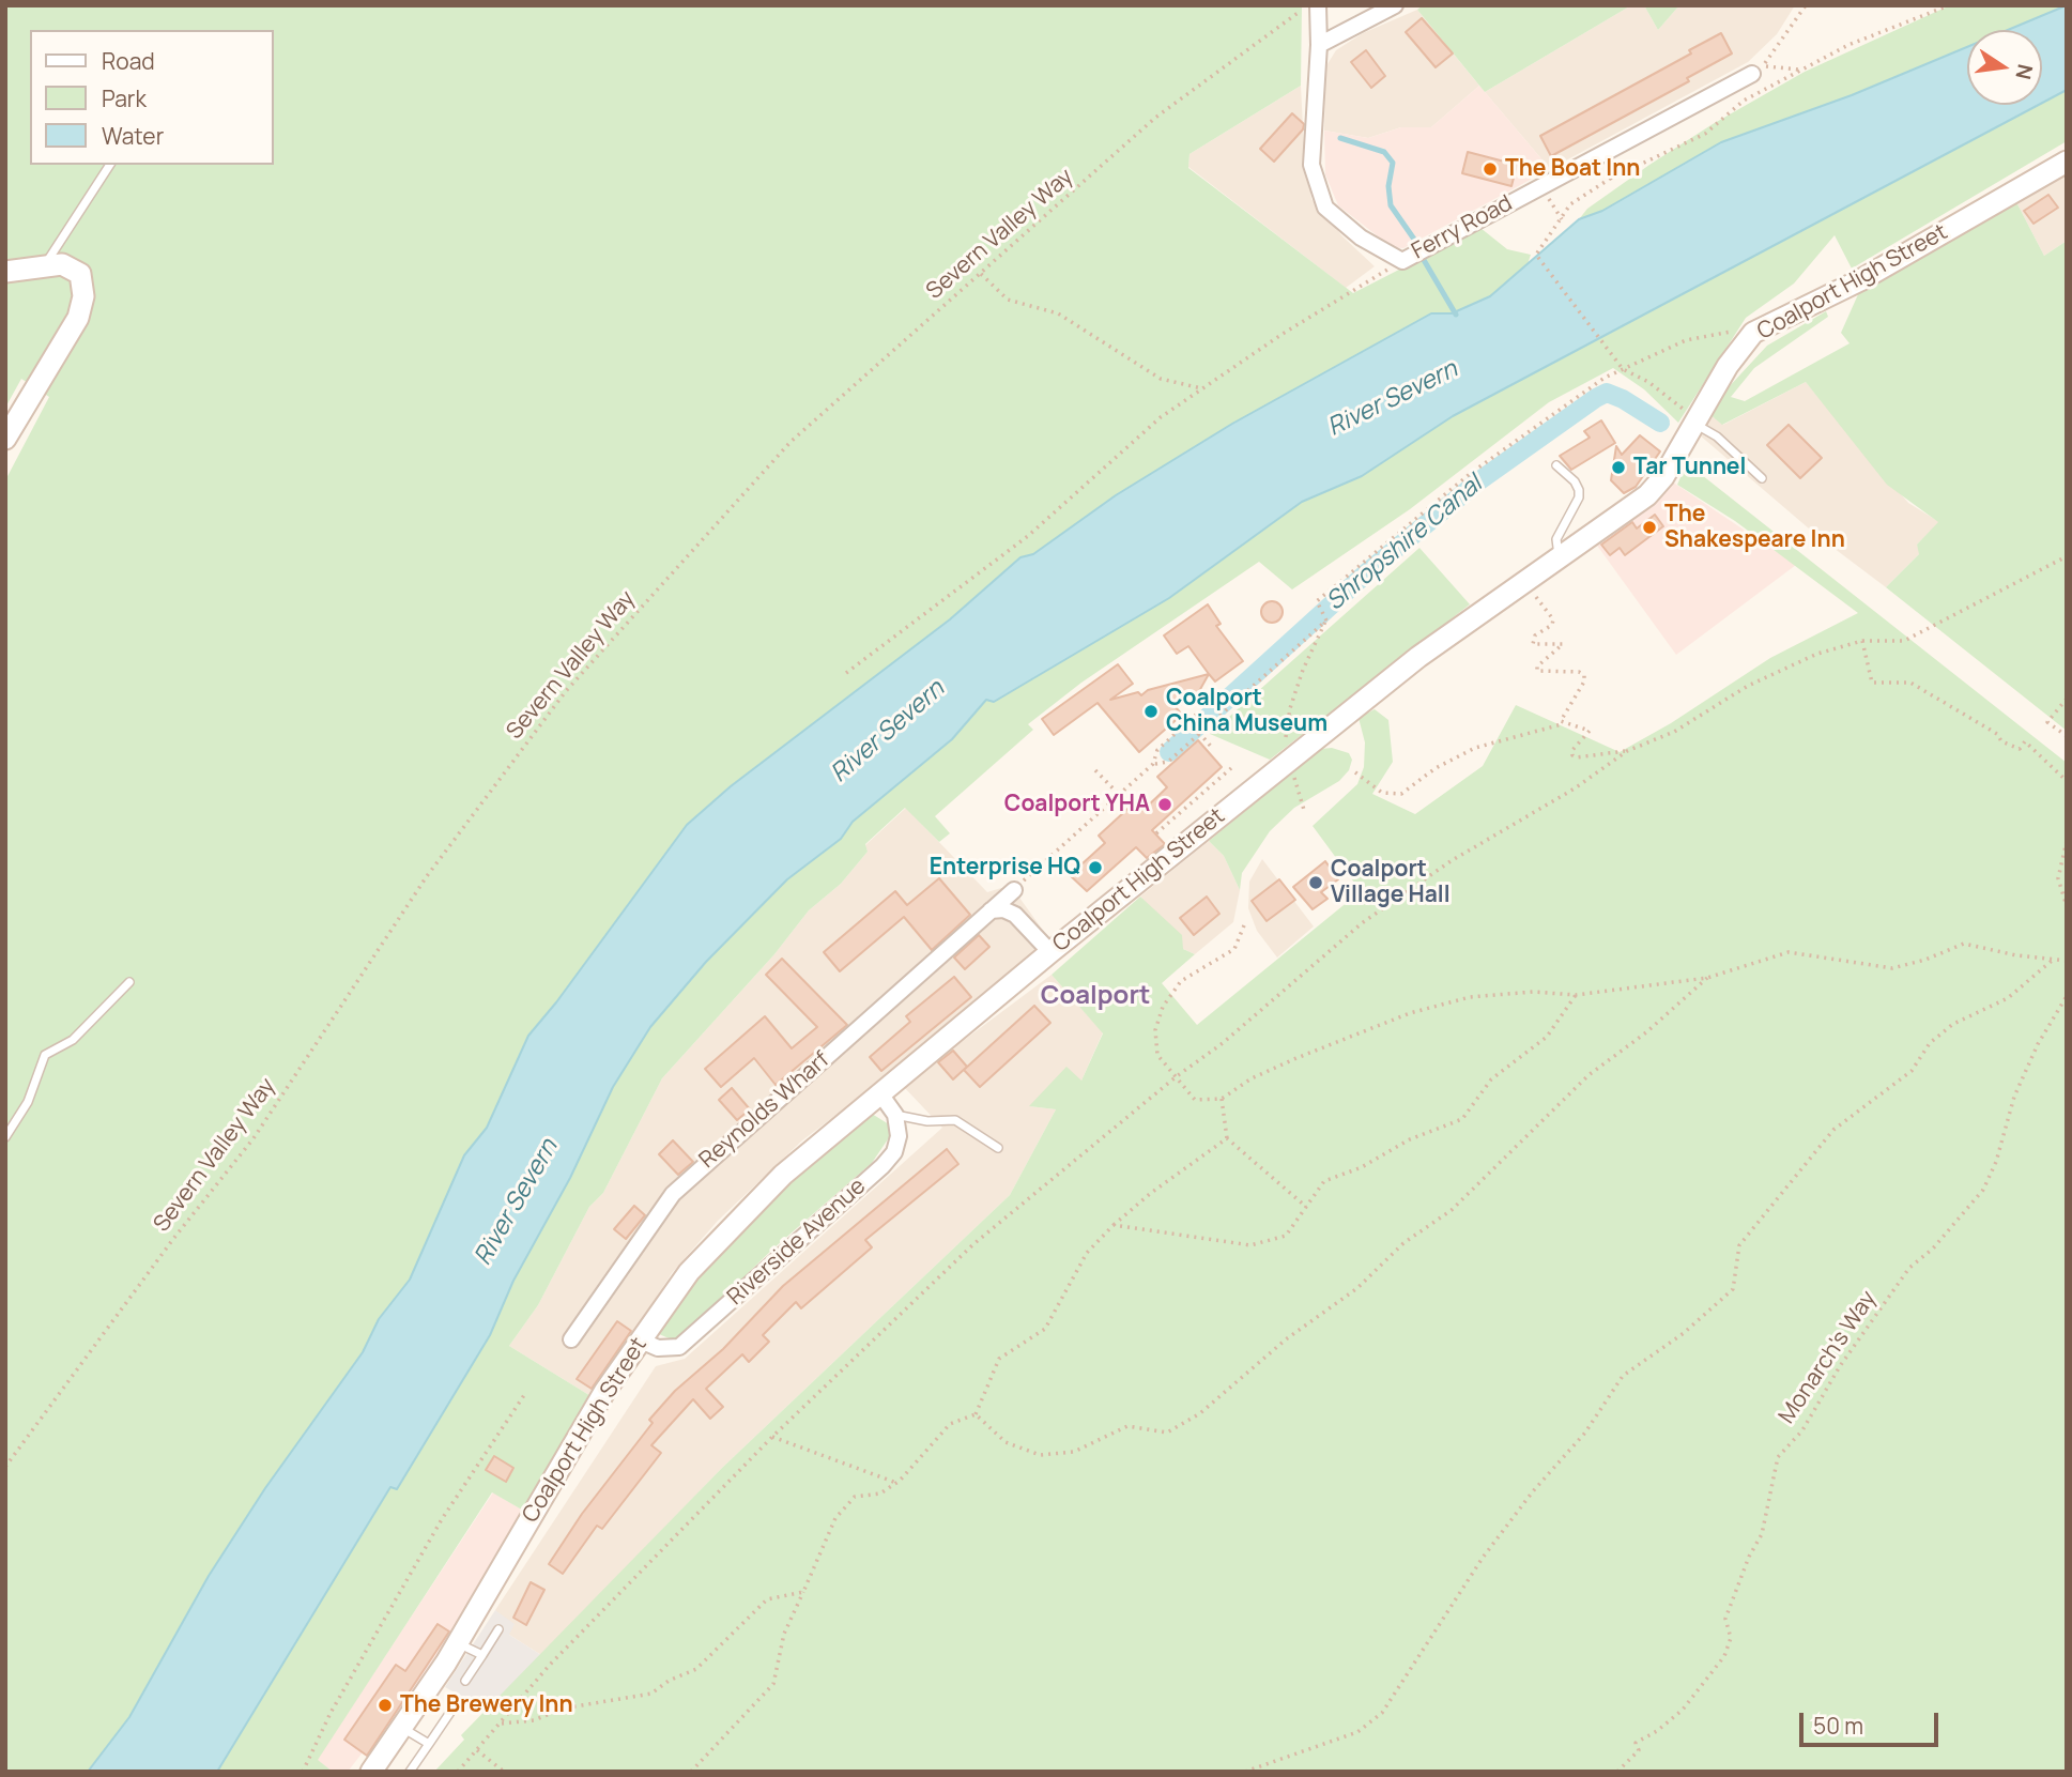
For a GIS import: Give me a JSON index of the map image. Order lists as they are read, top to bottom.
{
  "streets": {
    "street": [
      "Ferry Road",
      "Coalport High Street",
      "Reynolds Wharf",
      "Riverside Avenue"
    ],
    "path": ["Severn Valley Way", "Monarch's Way"]
  },
  "crossings": [
    ["Coalport High Street", "Riverside Avenue"]
  ],
  "districts": ["Coalport"],
  "water": ["River Severn", "Shropshire Canal"],
  "places": [
    "The Boat Inn",
    "Tar Tunnel",
    "The Shakespeare Inn",
    "Coalport China Museum",
    "Coalport YHA",
    "Enterprise HQ",
    "Coalport Village Hall",
    "The Brewery Inn"
  ],
  "legend": ["Road", "Park", "Water"],
  "scale_bar": "50 m",
  "north": "right"
}
